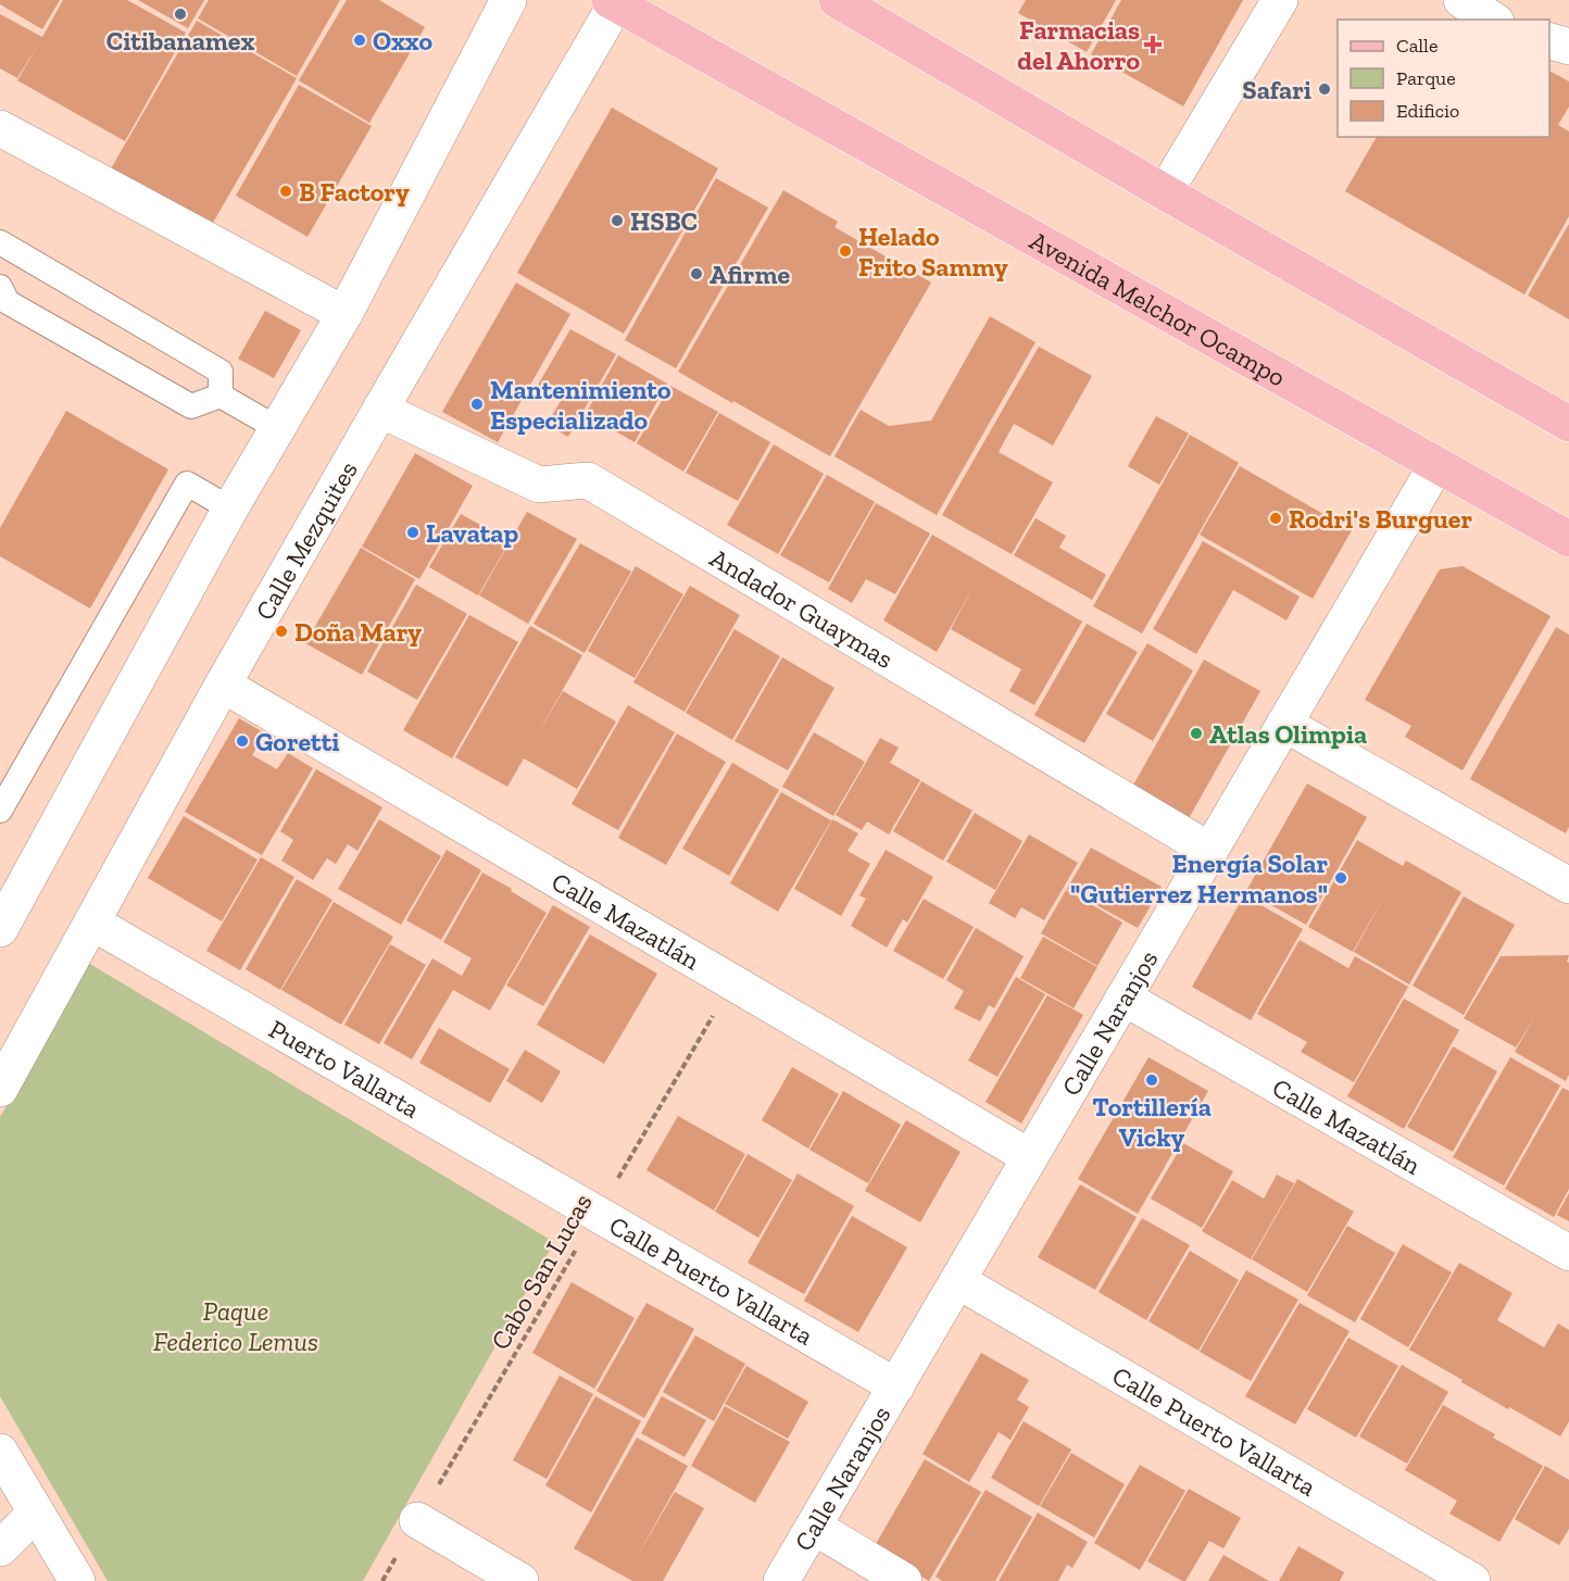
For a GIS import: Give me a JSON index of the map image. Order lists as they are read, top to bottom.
{
  "streets": {
    "main road": ["Avenida Melchor Ocampo"],
    "street": [
      "Calle Mezquites",
      "Andador Guaymas",
      "Calle Mazatlán",
      "Calle Naranjos",
      "Puerto Vallarta",
      "Calle Puerto Vallarta"
    ],
    "path": ["Cabo San Lucas"]
  },
  "crossings": [
    ["Avenida Melchor Ocampo", "Calle Mezquites"],
    ["Avenida Melchor Ocampo", "Calle Naranjos"],
    ["Calle Mezquites", "Andador Guaymas"],
    ["Calle Mezquites", "Calle Mazatlán"],
    ["Calle Mezquites", "Puerto Vallarta"],
    ["Andador Guaymas", "Calle Naranjos"],
    ["Calle Mazatlán", "Calle Naranjos"],
    ["Calle Mazatlán", "Cabo San Lucas"],
    ["Calle Naranjos", "Calle Puerto Vallarta"],
    ["Puerto Vallarta", "Cabo San Lucas"],
    ["Puerto Vallarta", "Calle Puerto Vallarta"],
    ["Cabo San Lucas", "Calle Puerto Vallarta"]
  ],
  "parks": ["Paque Federico Lemus"],
  "places": {
    "other": [
      "Citibanamex",
      "Oxxo",
      "Safari",
      "B Factory",
      "HSBC",
      "Helado Frito Sammy",
      "Afirme",
      "Mantenimiento Especializado",
      "Rodri's Burguer",
      "Lavatap",
      "Doña Mary",
      "Atlas Olimpia",
      "Goretti",
      "Energía Solar \"Gutierrez Hermanos\"",
      "Tortillería Vicky"
    ],
    "health": ["Farmacias del Ahorro"]
  },
  "legend": ["Calle", "Parque", "Edificio"]
}
